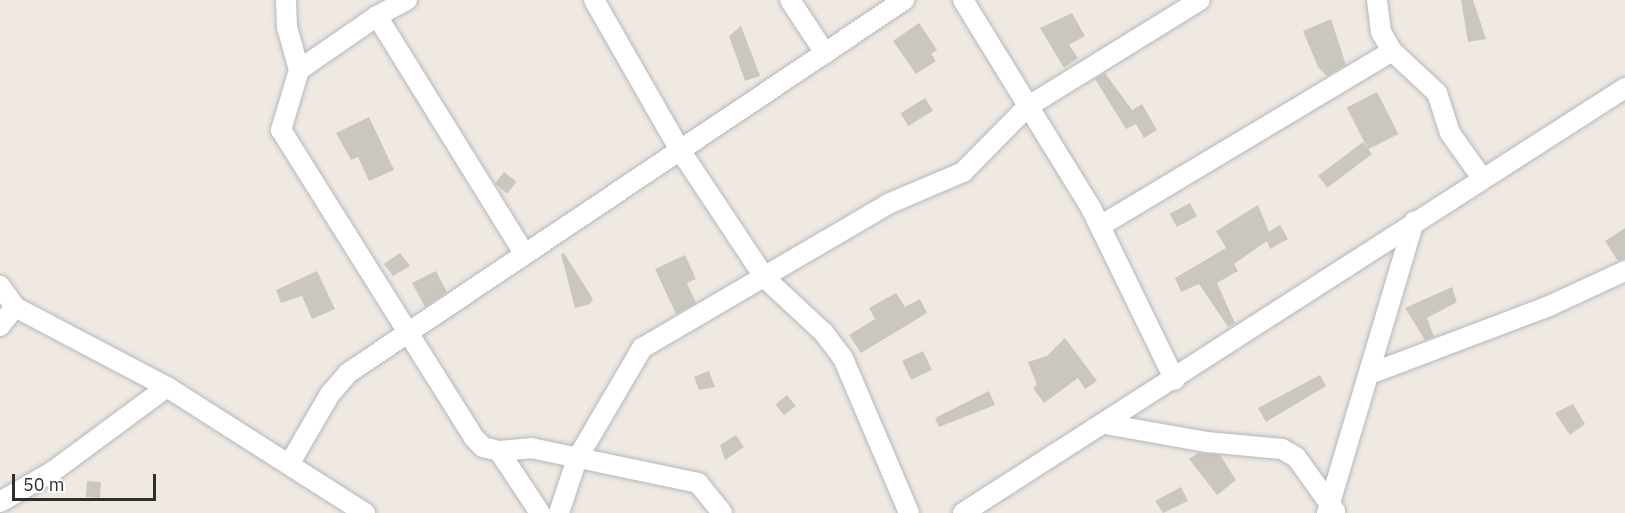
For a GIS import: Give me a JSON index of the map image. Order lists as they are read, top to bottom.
{
  "scale_bar": "50 m"
}
